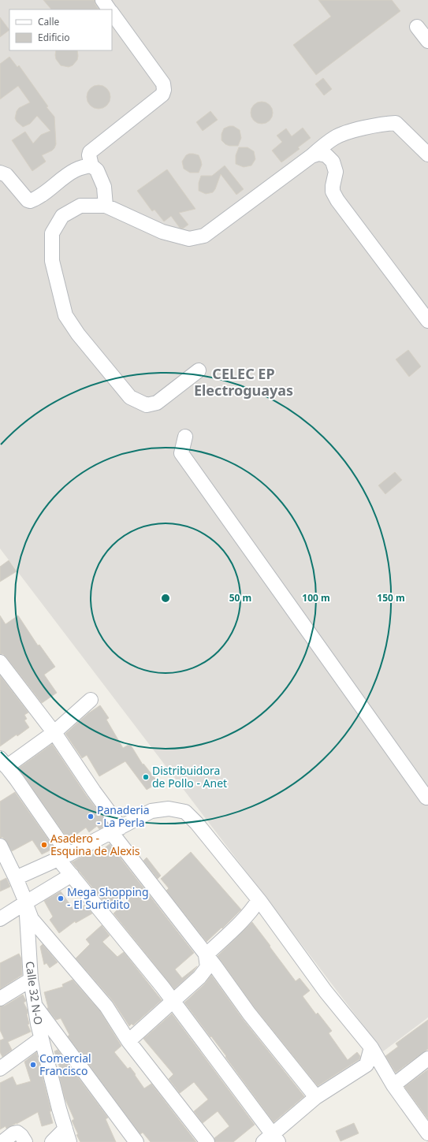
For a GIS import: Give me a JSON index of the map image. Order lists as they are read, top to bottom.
{
  "streets": {
    "street": ["Calle 32 N-O"]
  },
  "districts": ["CELEC EP Electroguayas"],
  "places": [
    "Distribuidora de Pollo - Anet",
    "Panaderia - La Perla",
    "Asadero - Esquina de Alexis",
    "Mega Shopping - El Surtidito",
    "Comercial Francisco"
  ],
  "legend": ["Calle", "Edificio"],
  "rings": ["50 m", "100 m", "150 m"]
}
